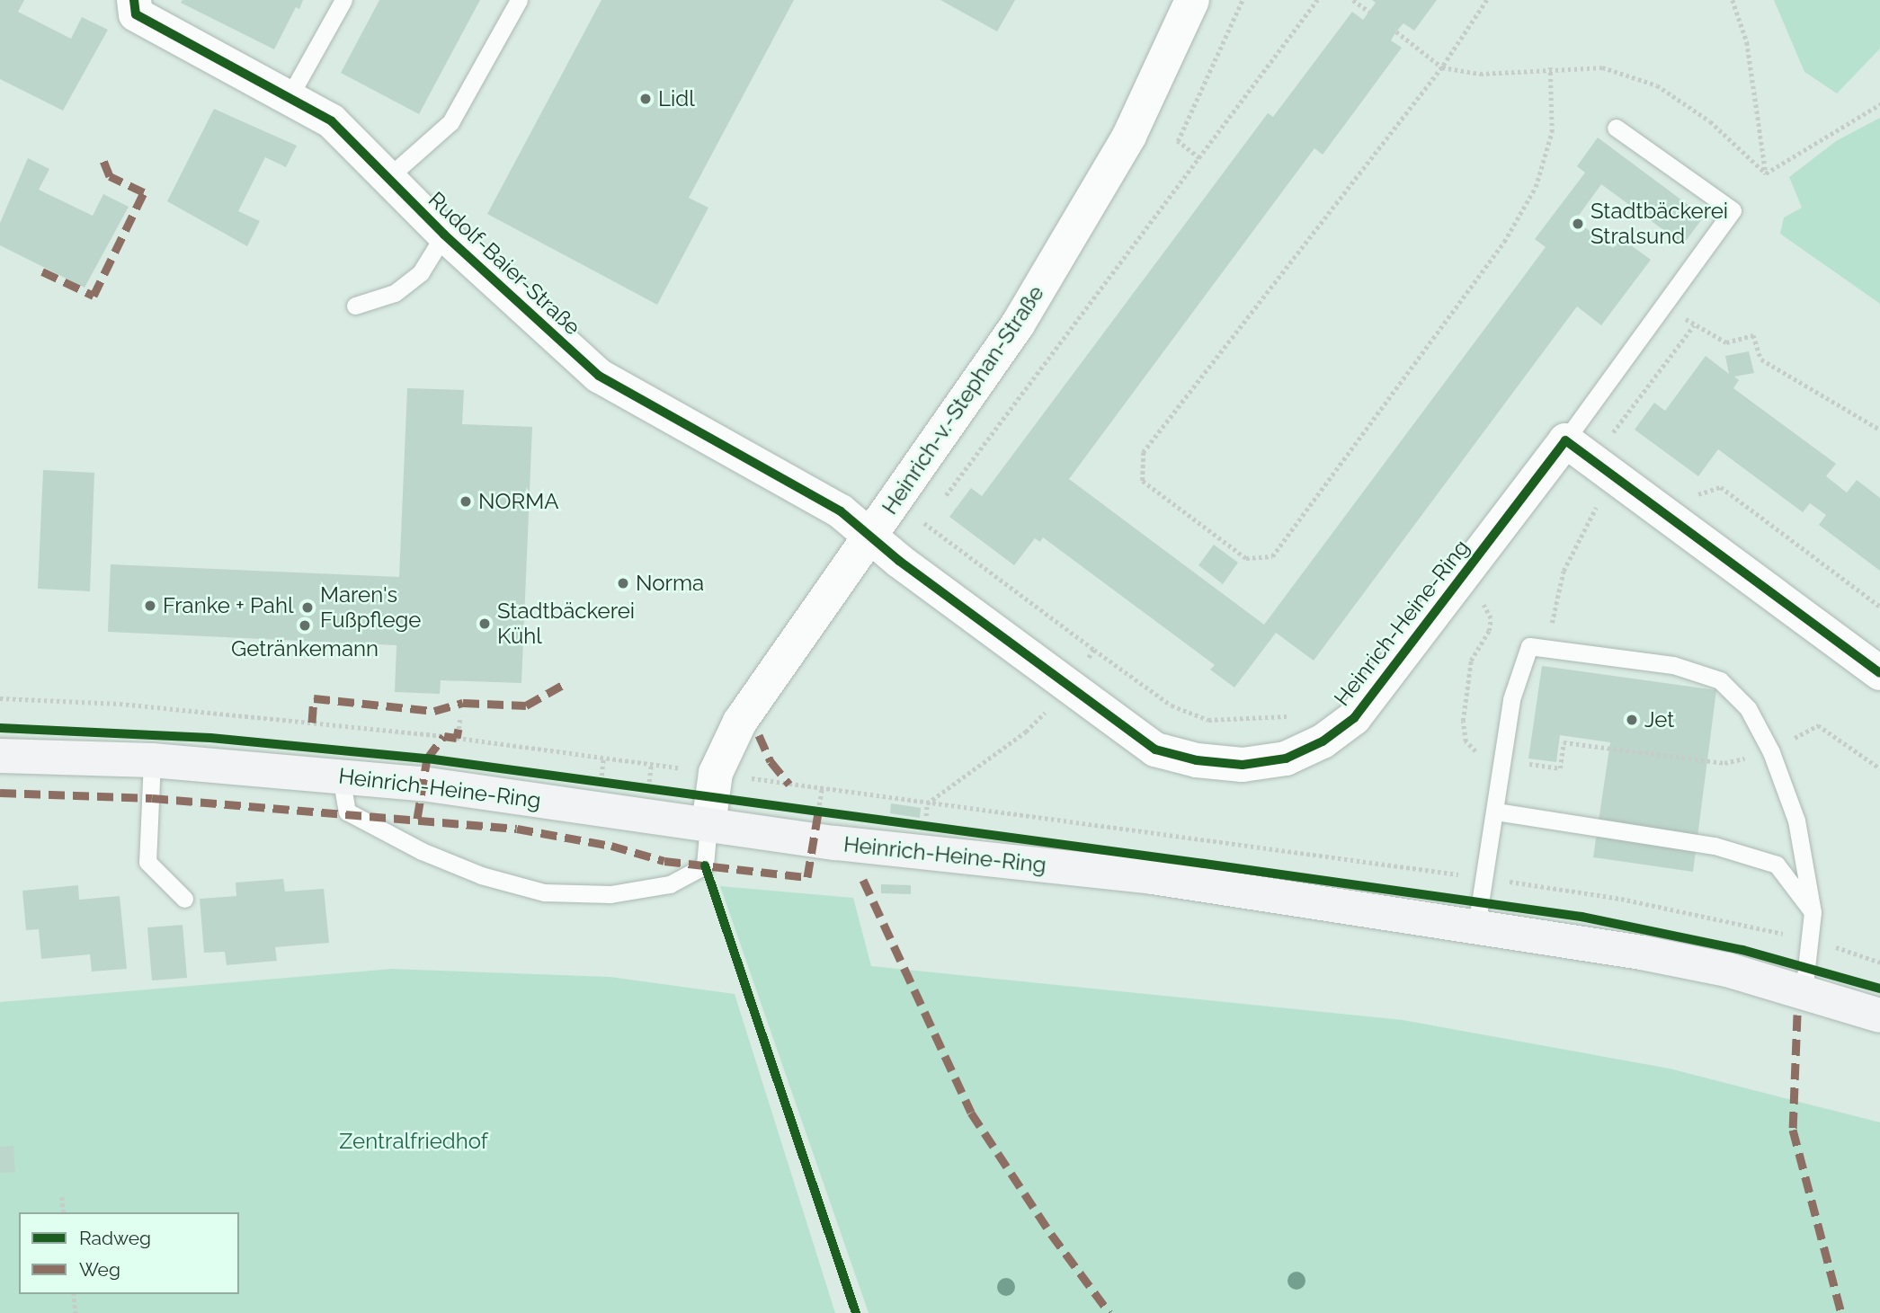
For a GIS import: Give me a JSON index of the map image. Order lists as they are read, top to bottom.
{
  "streets": {
    "main road": ["Heinrich-Heine-Ring"],
    "street": ["Rudolf-Baier-Straße", "Heinrich-v.-Stephan-Straße"]
  },
  "crossings": [
    ["Rudolf-Baier-Straße", "Heinrich-v.-Stephan-Straße"],
    ["Rudolf-Baier-Straße", "Heinrich-Heine-Ring"],
    ["Heinrich-v.-Stephan-Straße", "Heinrich-Heine-Ring"]
  ],
  "parks": ["Zentralfriedhof"],
  "places": [
    "Lidl",
    "Stadtbäckerei Stralsund",
    "NORMA",
    "Norma",
    "Franke + Pahl",
    "Maren's Fußpflege",
    "Stadtbäckerei Kühl",
    "Getränkemann",
    "Jet"
  ],
  "legend": ["Radweg", "Weg"]
}
